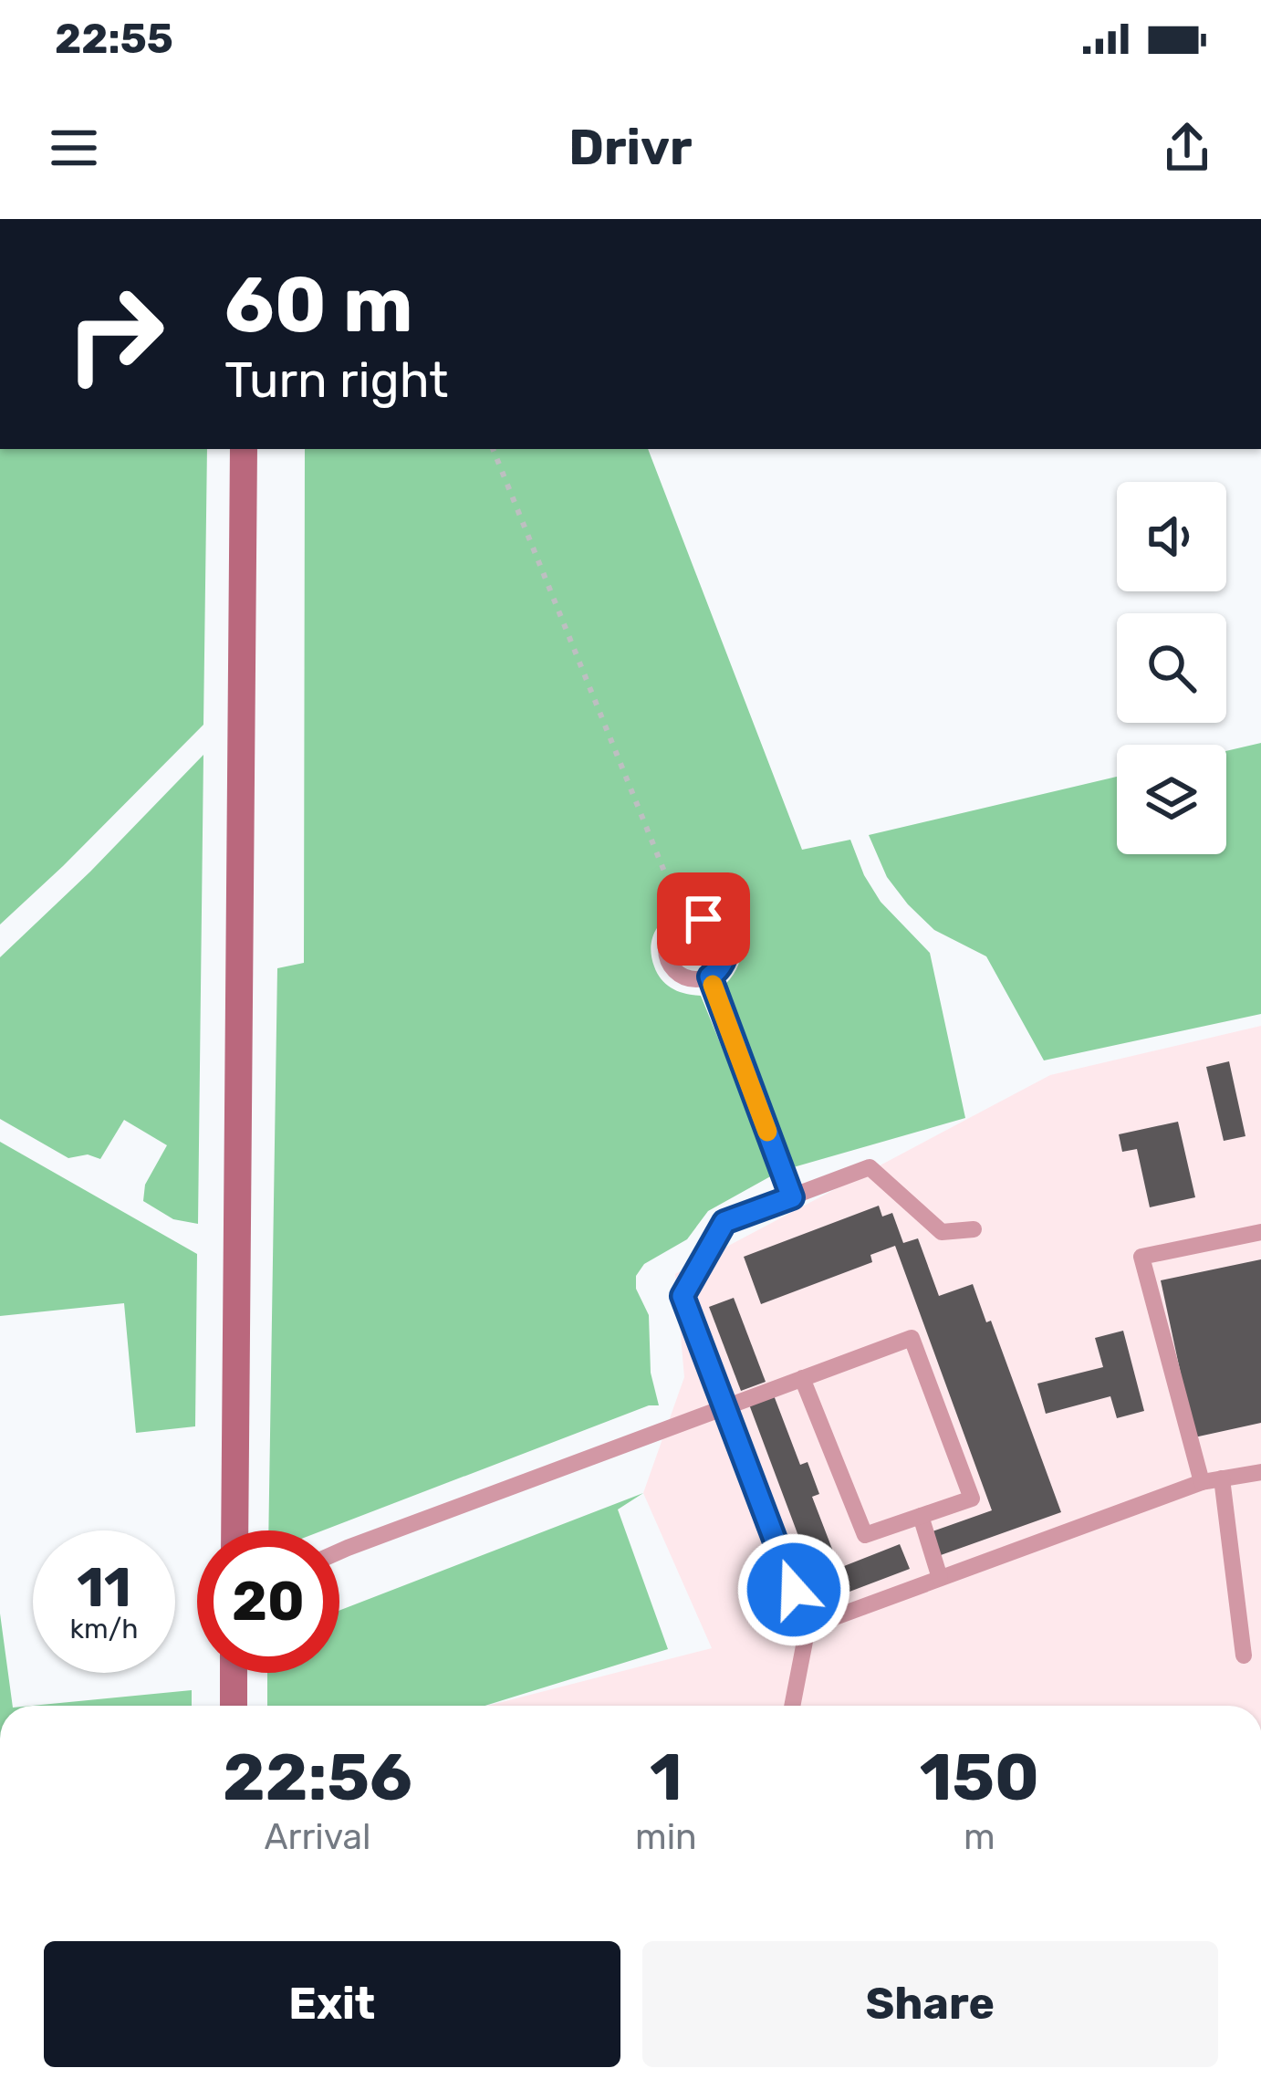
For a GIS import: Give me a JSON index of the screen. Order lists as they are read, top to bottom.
{
  "page": {
    "status": "22:55",
    "header": "Drivr",
    "turn": ["60 m", "Turn right"],
    "speed": "11 km/h",
    "limit": "20",
    "eta": [
      "22:56",
      "Arrival",
      "1",
      "min",
      "150",
      "m"
    ],
    "buttons": ["Exit", "Share"]
  }
}
